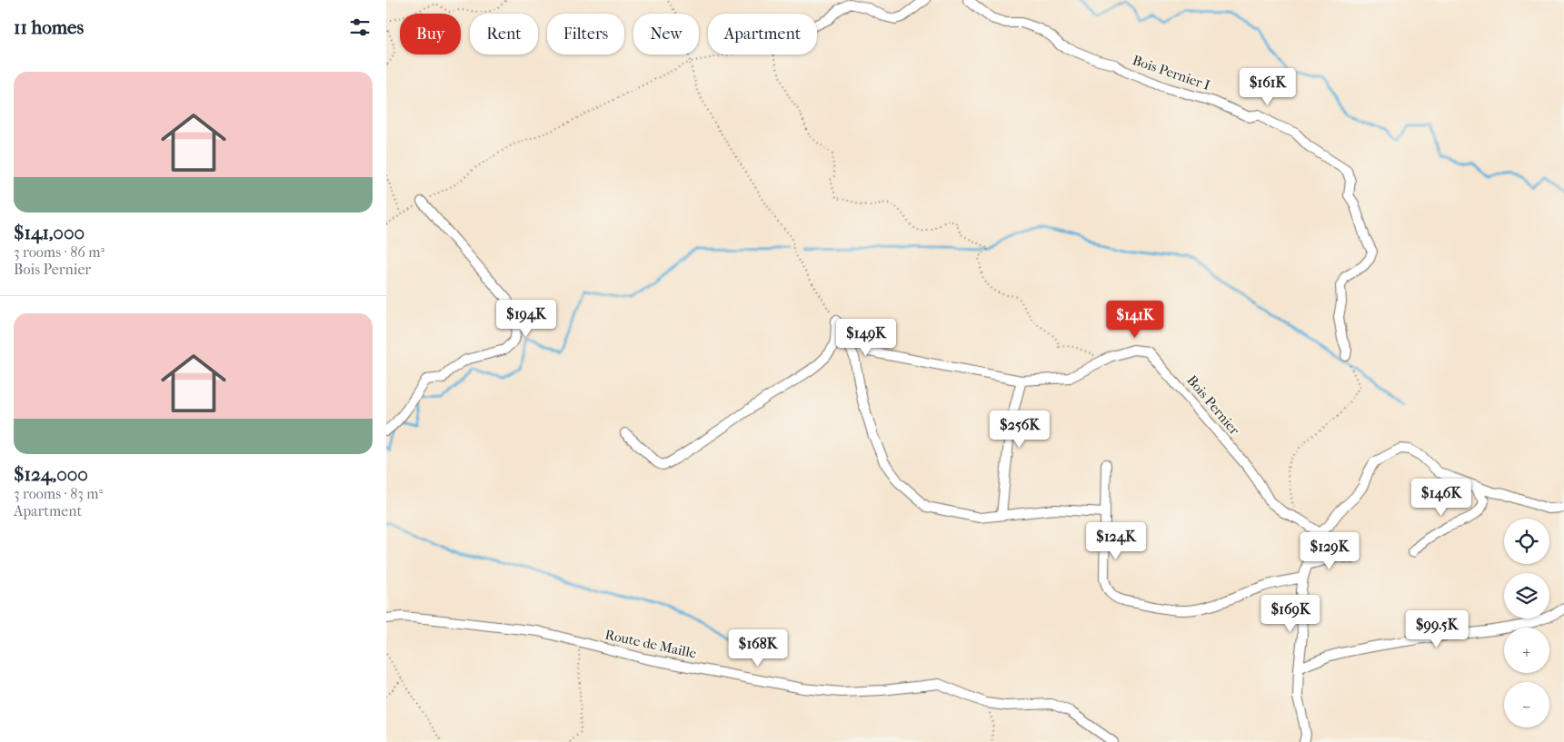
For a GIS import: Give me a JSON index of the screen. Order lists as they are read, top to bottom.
{
  "streets": {
    "street": ["Bois Pernier I", "Bois Pernier", "Route de Maille"]
  },
  "page": {
    "heading": "11 homes",
    "chip": [
      "Buy",
      "Rent",
      "Filters",
      "New",
      "Apartment"
    ],
    "list": [
      {
        "name": "$141,000",
        "note": "3 rooms · 86 m² · Bois Pernier"
      },
      {
        "name": "$124,000",
        "note": "3 rooms · 83 m² · Apartment"
      }
    ],
    "price": [
      "$161K",
      "$194K",
      "$141K",
      "$149K",
      "$256K",
      "$146K",
      "$124K",
      "$129K",
      "$169K",
      "$99.5K",
      "$168K"
    ],
    "map_buttons": ["+", "−"]
  }
}
